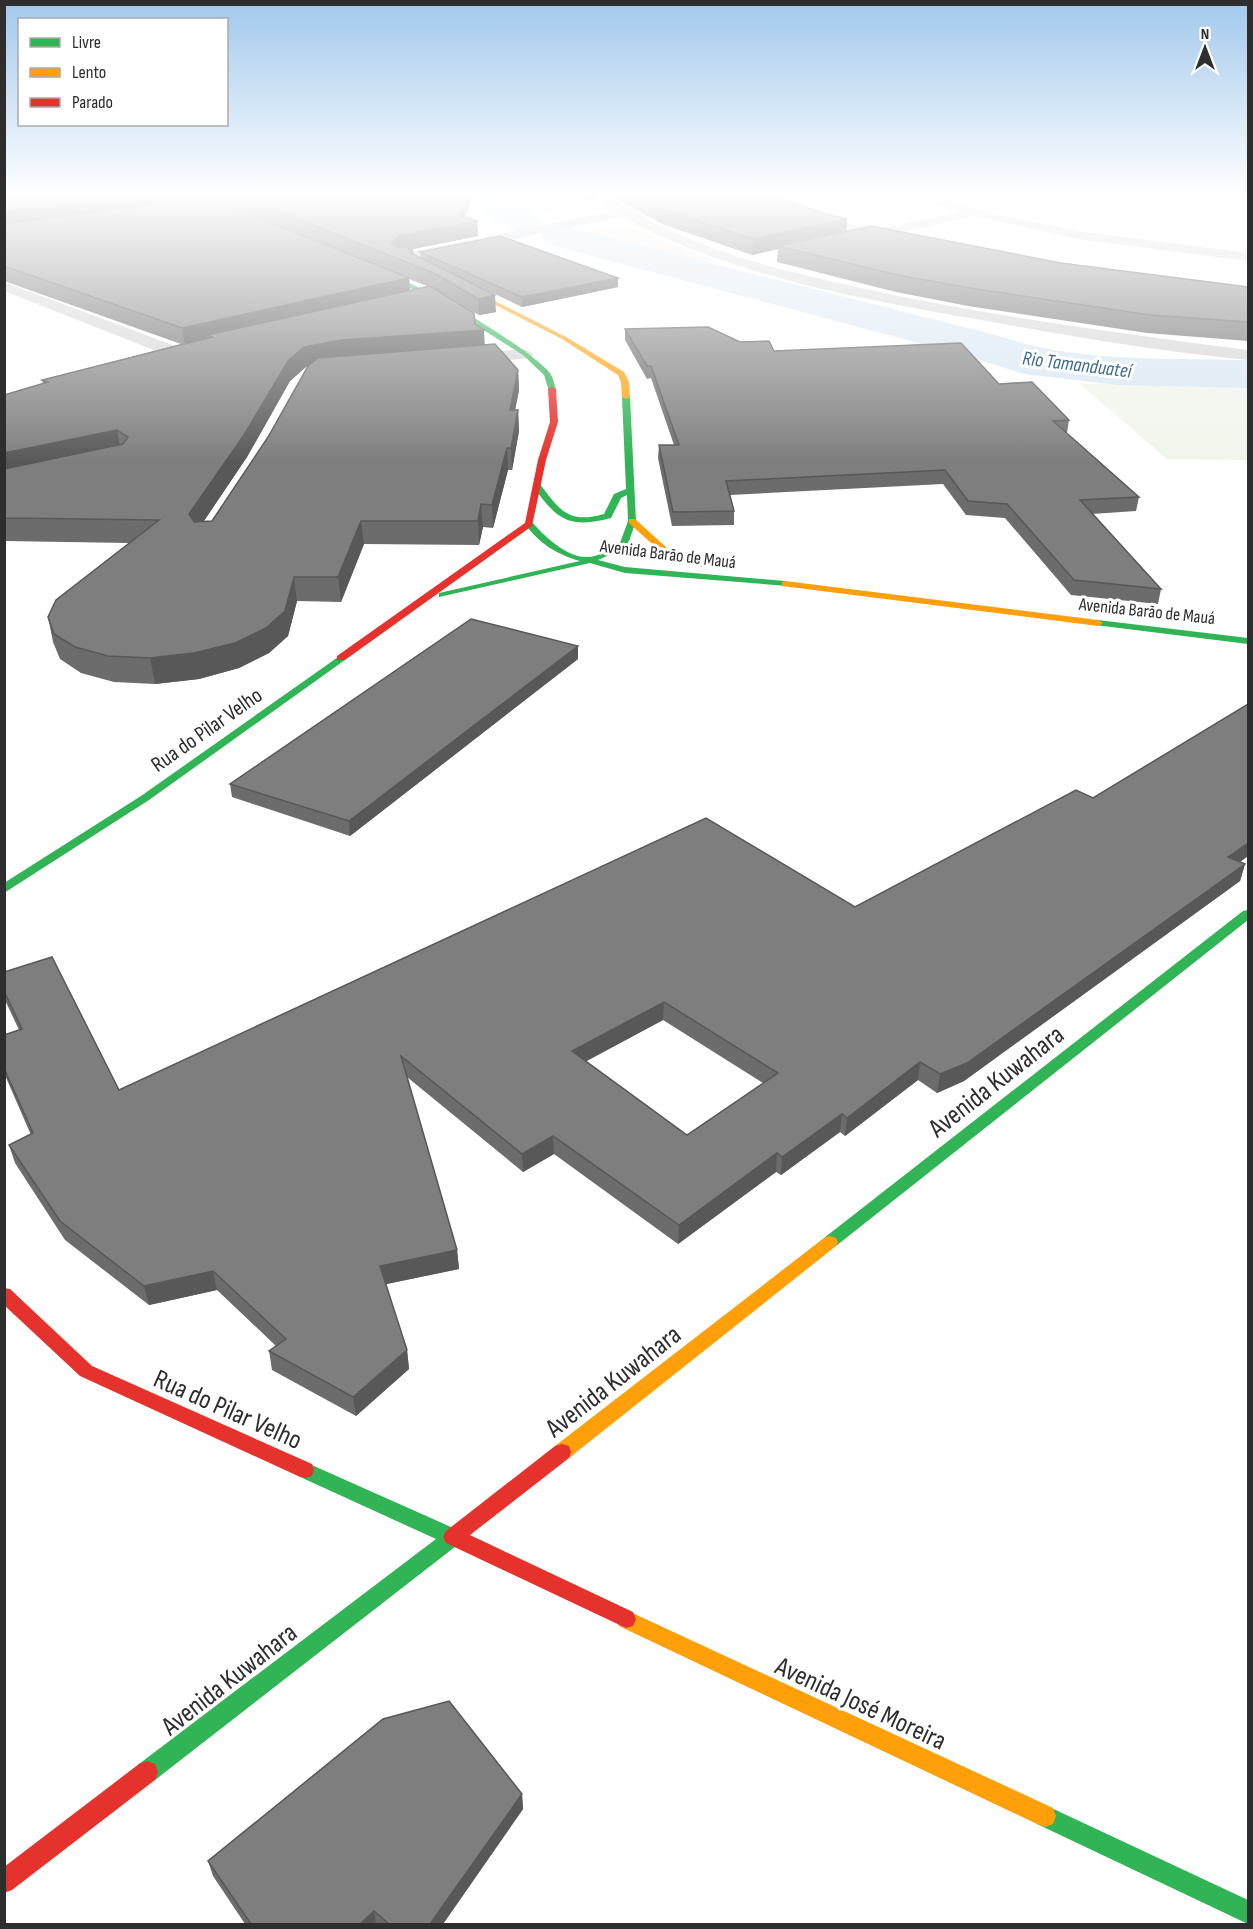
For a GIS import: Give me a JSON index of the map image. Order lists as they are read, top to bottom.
{
  "streets": {
    "main road": [
      "Avenida Barão de Mauá",
      "Rua do Pilar Velho",
      "Avenida Kuwahara",
      "Avenida José Moreira"
    ]
  },
  "crossings": [
    ["Avenida Barão de Mauá", "Rua do Pilar Velho"],
    ["Rua do Pilar Velho", "Avenida Kuwahara"],
    ["Rua do Pilar Velho", "Avenida José Moreira"],
    ["Avenida Kuwahara", "Avenida José Moreira"]
  ],
  "water": ["Rio Tamanduateí"],
  "legend": ["Livre", "Lento", "Parado"],
  "north": "top"
}
